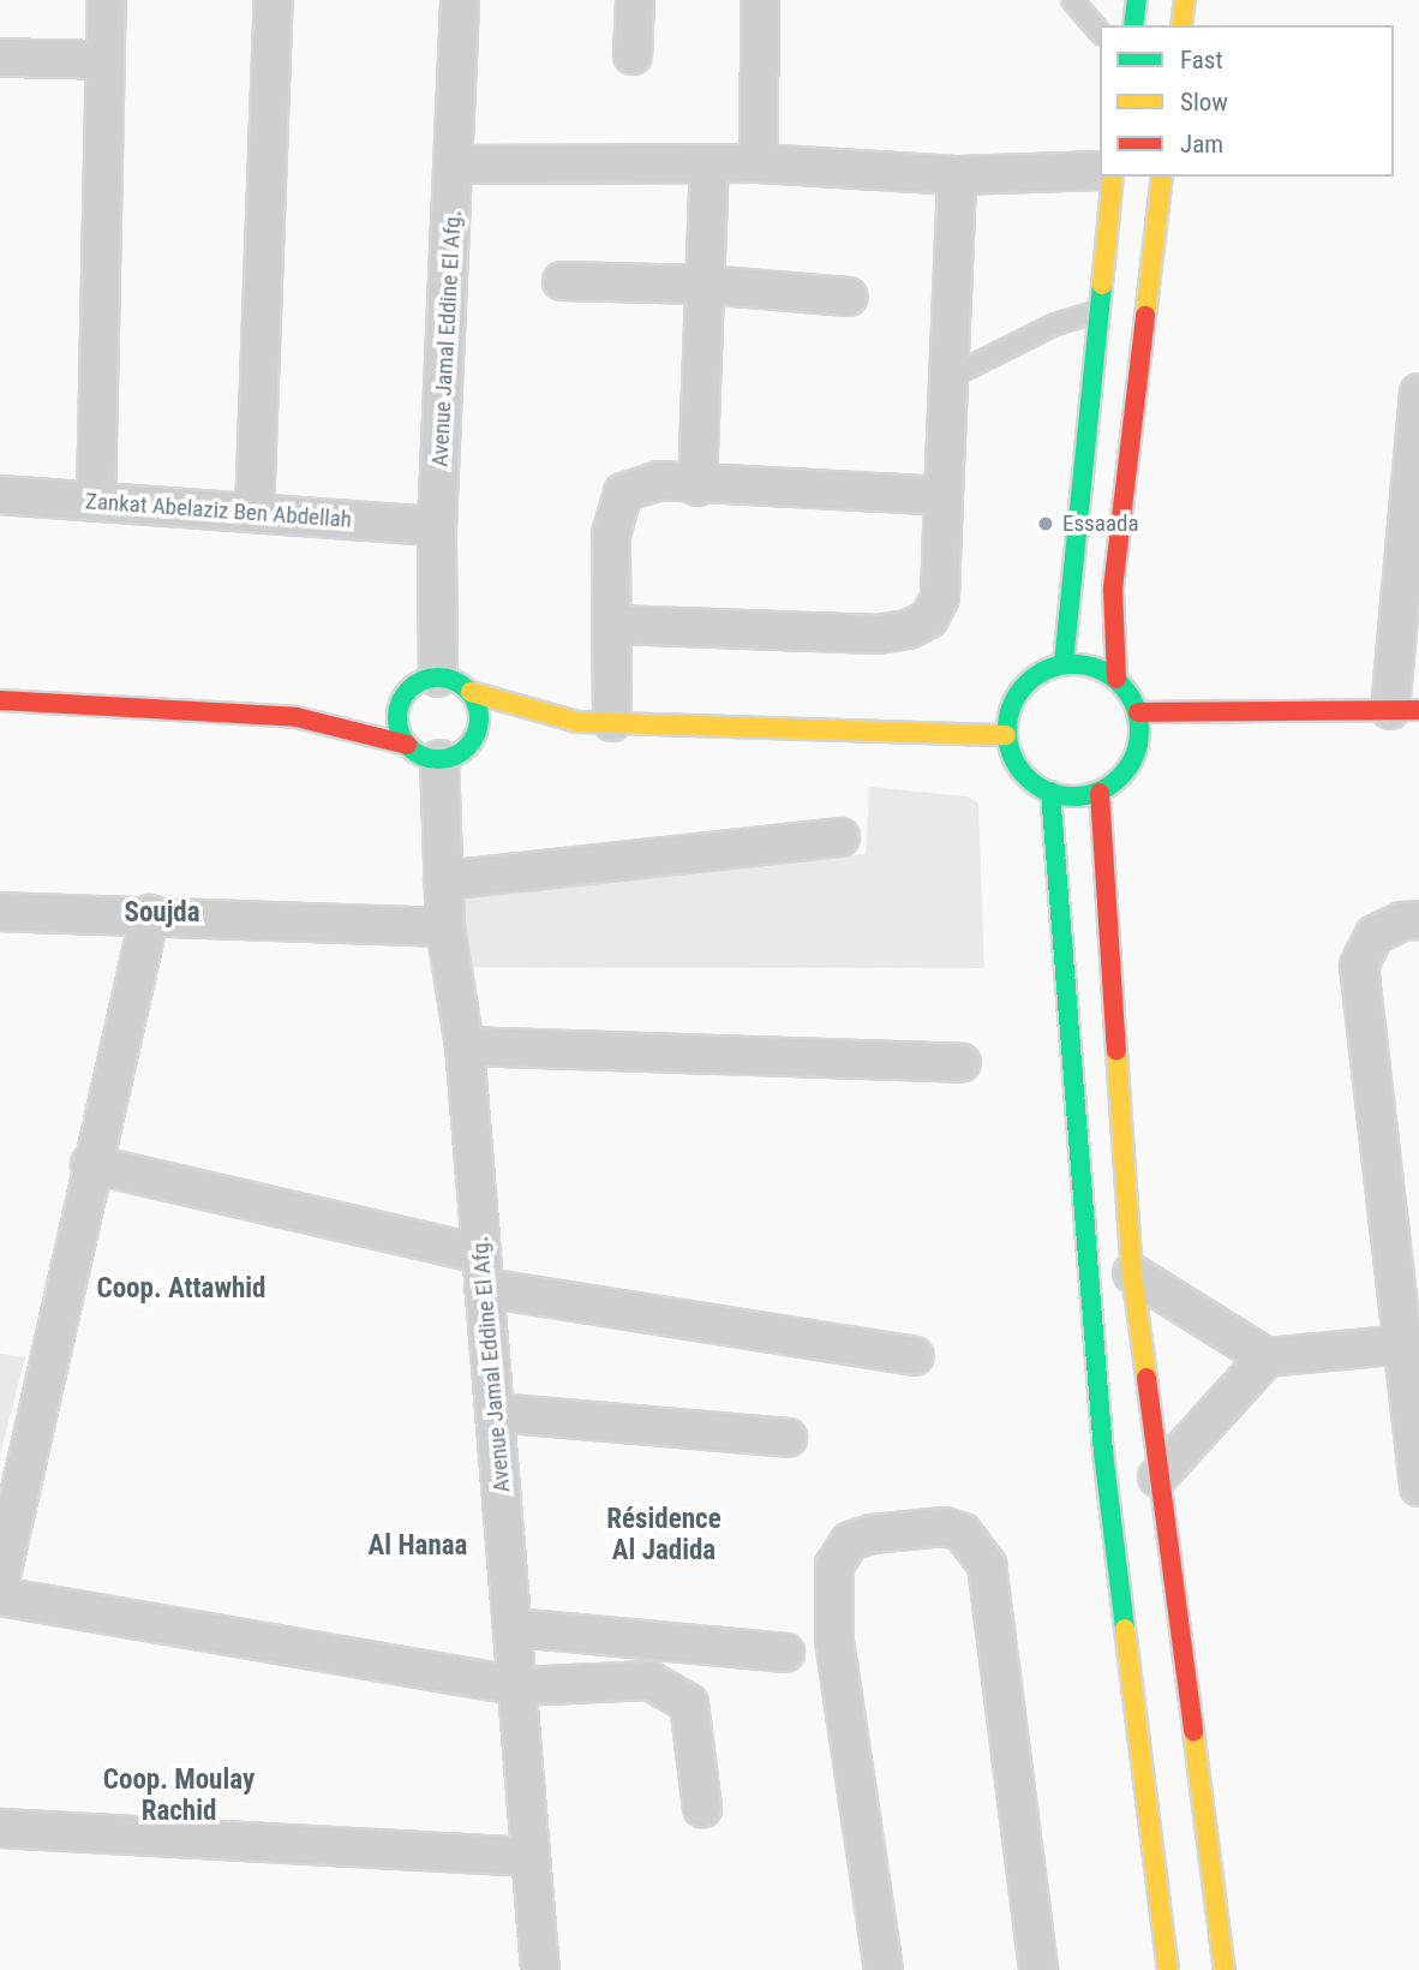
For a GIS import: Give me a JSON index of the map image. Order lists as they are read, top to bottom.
{
  "streets": {
    "street": ["Avenue Jamal Eddine El Afg.", "Zankat Abelaziz Ben Abdellah"]
  },
  "crossings": [
    ["Avenue Jamal Eddine El Afg.", "Zankat Abelaziz Ben Abdellah"]
  ],
  "districts": [
    "Soujda",
    "Coop. Attawhid",
    "Résidence Al Jadida",
    "Al Hanaa",
    "Coop. Moulay Rachid"
  ],
  "places": ["Essaada"],
  "legend": ["Fast", "Slow", "Jam"]
}
